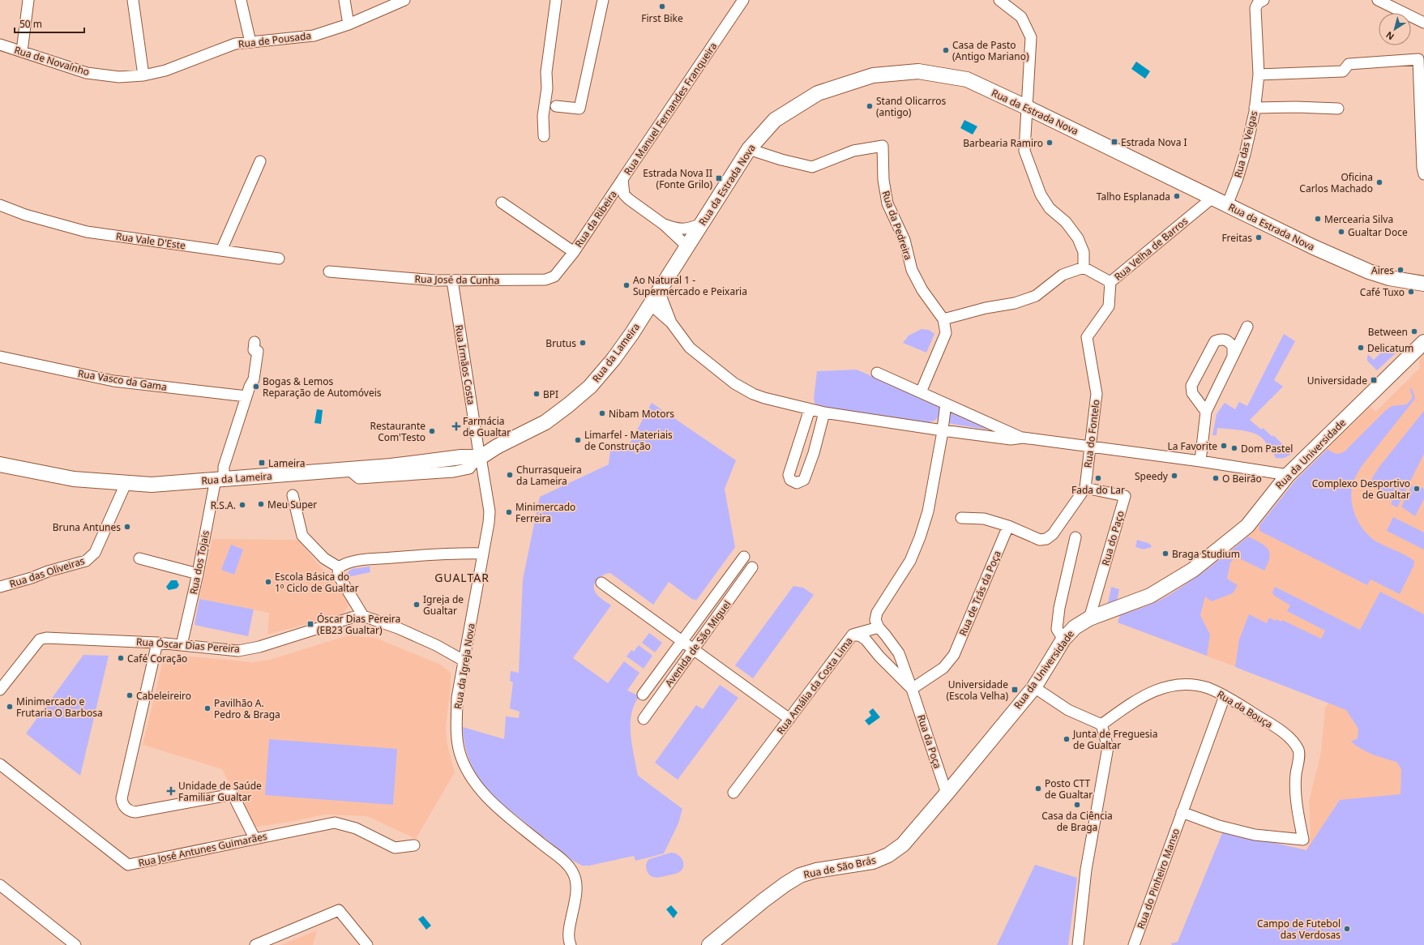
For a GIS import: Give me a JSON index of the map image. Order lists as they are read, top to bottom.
{
  "streets": {
    "main road": [
      "Rua da Estrada Nova",
      "Rua da Lameira",
      "Rua da Universidade",
      "Rua de São Brás"
    ],
    "street": [
      "Rua de Pousada",
      "Rua de Novaínho",
      "Rua Manuel Fernandes Franqueira",
      "Rua das Veigas",
      "Rua da Ribeira",
      "Rua da Pedreira",
      "Rua Vale D'Este",
      "Rua Velha de Barros",
      "Rua José da Cunha",
      "Rua Irmãos Costa",
      "Rua Vasco da Gama",
      "Rua do Fontelo",
      "Rua do Paço",
      "Rua dos Tojais",
      "Rua das Oliveiras",
      "Rua de Trás da Poça",
      "Avenida de São Miguel",
      "Rua Óscar Dias Pereira",
      "Rua da Igreja Nova",
      "Rua Amália da Costa Lima",
      "Rua da Bouça",
      "Rua da Poça",
      "Rua José Antunes Guimarães",
      "Rua do Pinheiro Manso"
    ]
  },
  "crossings": [
    ["Rua de Pousada", "Rua de Novaínho"],
    ["Rua Manuel Fernandes Franqueira", "Rua da Estrada Nova"],
    ["Rua Manuel Fernandes Franqueira", "Rua da Ribeira"],
    ["Rua Manuel Fernandes Franqueira", "Rua da Lameira"],
    ["Rua da Estrada Nova", "Rua das Veigas"],
    ["Rua da Estrada Nova", "Rua da Pedreira"],
    ["Rua da Estrada Nova", "Rua Velha de Barros"],
    ["Rua da Estrada Nova", "Rua da Lameira"],
    ["Rua da Ribeira", "Rua José da Cunha"],
    ["Rua Velha de Barros", "Rua do Fontelo"],
    ["Rua José da Cunha", "Rua Irmãos Costa"],
    ["Rua da Lameira", "Rua Irmãos Costa"],
    ["Rua da Lameira", "Rua dos Tojais"],
    ["Rua da Lameira", "Rua das Oliveiras"],
    ["Rua da Lameira", "Rua da Igreja Nova"],
    ["Rua Irmãos Costa", "Rua da Igreja Nova"],
    ["Rua do Fontelo", "Rua do Paço"],
    ["Rua do Fontelo", "Rua de Trás da Poça"],
    ["Rua da Universidade", "Rua do Paço"],
    ["Rua da Universidade", "Rua da Poça"],
    ["Rua da Universidade", "Rua de São Brás"],
    ["Rua dos Tojais", "Rua Óscar Dias Pereira"],
    ["Rua de Trás da Poça", "Rua da Poça"],
    ["Rua Amália da Costa Lima", "Rua da Poça"],
    ["Rua da Bouça", "Rua do Pinheiro Manso"],
    ["Rua da Poça", "Rua de São Brás"]
  ],
  "districts": ["GUALTAR"],
  "places": {
    "other": [
      "First Bike",
      "Casa de Pasto (Antigo Mariano)",
      "Stand Olicarros (antigo)",
      "Barbearia Ramiro",
      "Oficina Carlos Machado",
      "Talho Esplanada",
      "Mercearia Silva",
      "Gualtar Doce",
      "Freitas",
      "Aires",
      "Ao Natural 1 - Supermercado e Peixaria",
      "Café Tuxo",
      "Between",
      "Brutus",
      "Delicatum",
      "Bogas & Lemos Reparação de Automóveis",
      "BPI",
      "Nibam Motors",
      "Restaurante Com'Testo",
      "Limarfel - Materiais de Construção",
      "La Favorite",
      "Dom Pastel",
      "Churrasqueira da Lameira",
      "Speedy",
      "Fada do Lar",
      "O Beirão",
      "Complexo Desportivo de Gualtar",
      "Meu Super",
      "R.S.A.",
      "Minimercado Ferreira",
      "Bruna Antunes",
      "Braga Studium",
      "Escola Básica do 1º Ciclo de Gualtar",
      "Igreja de Gualtar",
      "Café Coração",
      "Cabeleireiro",
      "Minimercado e Frutaria O Barbosa",
      "Pavilhão A. Pedro & Braga",
      "Junta de Freguesia de Gualtar",
      "Posto CTT de Gualtar",
      "Casa da Ciência de Braga",
      "Campo de Futebol das Verdosas"
    ],
    "transit": [
      "Estrada Nova I",
      "Estrada Nova II (Fonte Grilo)",
      "Universidade",
      "Lameira",
      "Óscar Dias Pereira (EB23 Gualtar)",
      "Universidade (Escola Velha)"
    ],
    "health": ["Farmácia de Gualtar", "Unidade de Saúde Familiar Gualtar"]
  },
  "scale_bar": "50 m",
  "north": "bottom left"
}
